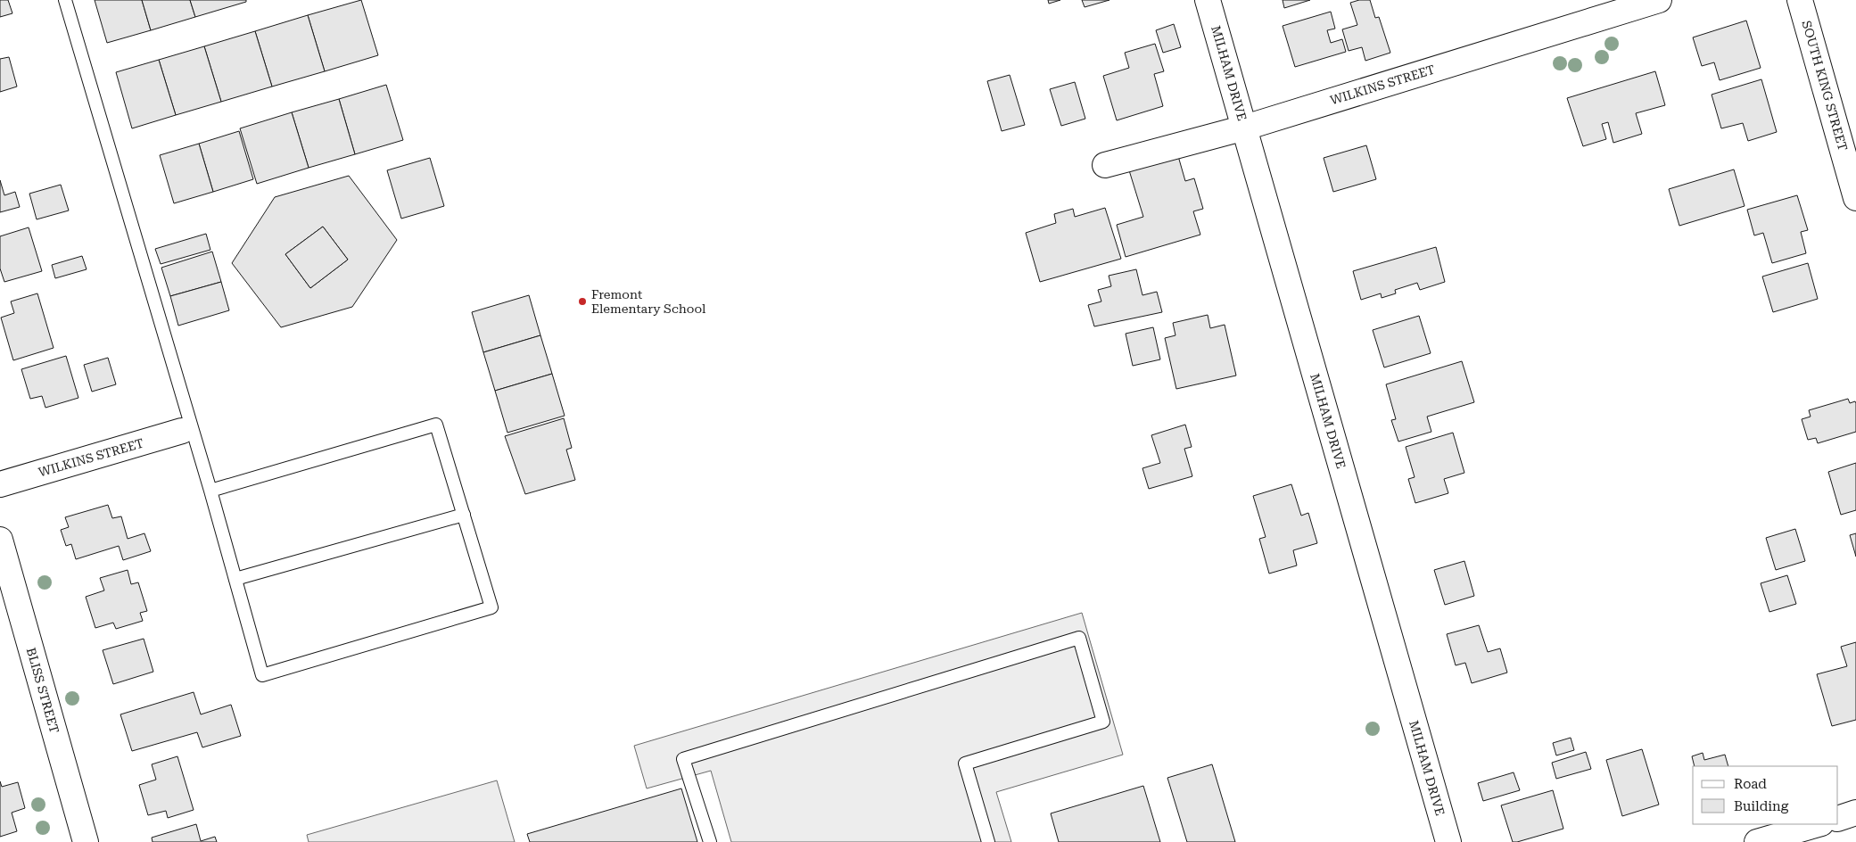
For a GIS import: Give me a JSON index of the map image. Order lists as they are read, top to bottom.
{
  "streets": {
    "street": [
      "MILHAM DRIVE",
      "WILKINS STREET",
      "SOUTH KING STREET",
      "BLISS STREET"
    ]
  },
  "crossings": [
    ["MILHAM DRIVE", "WILKINS STREET"]
  ],
  "places": ["Fremont Elementary School"],
  "legend": ["Road", "Building"]
}
